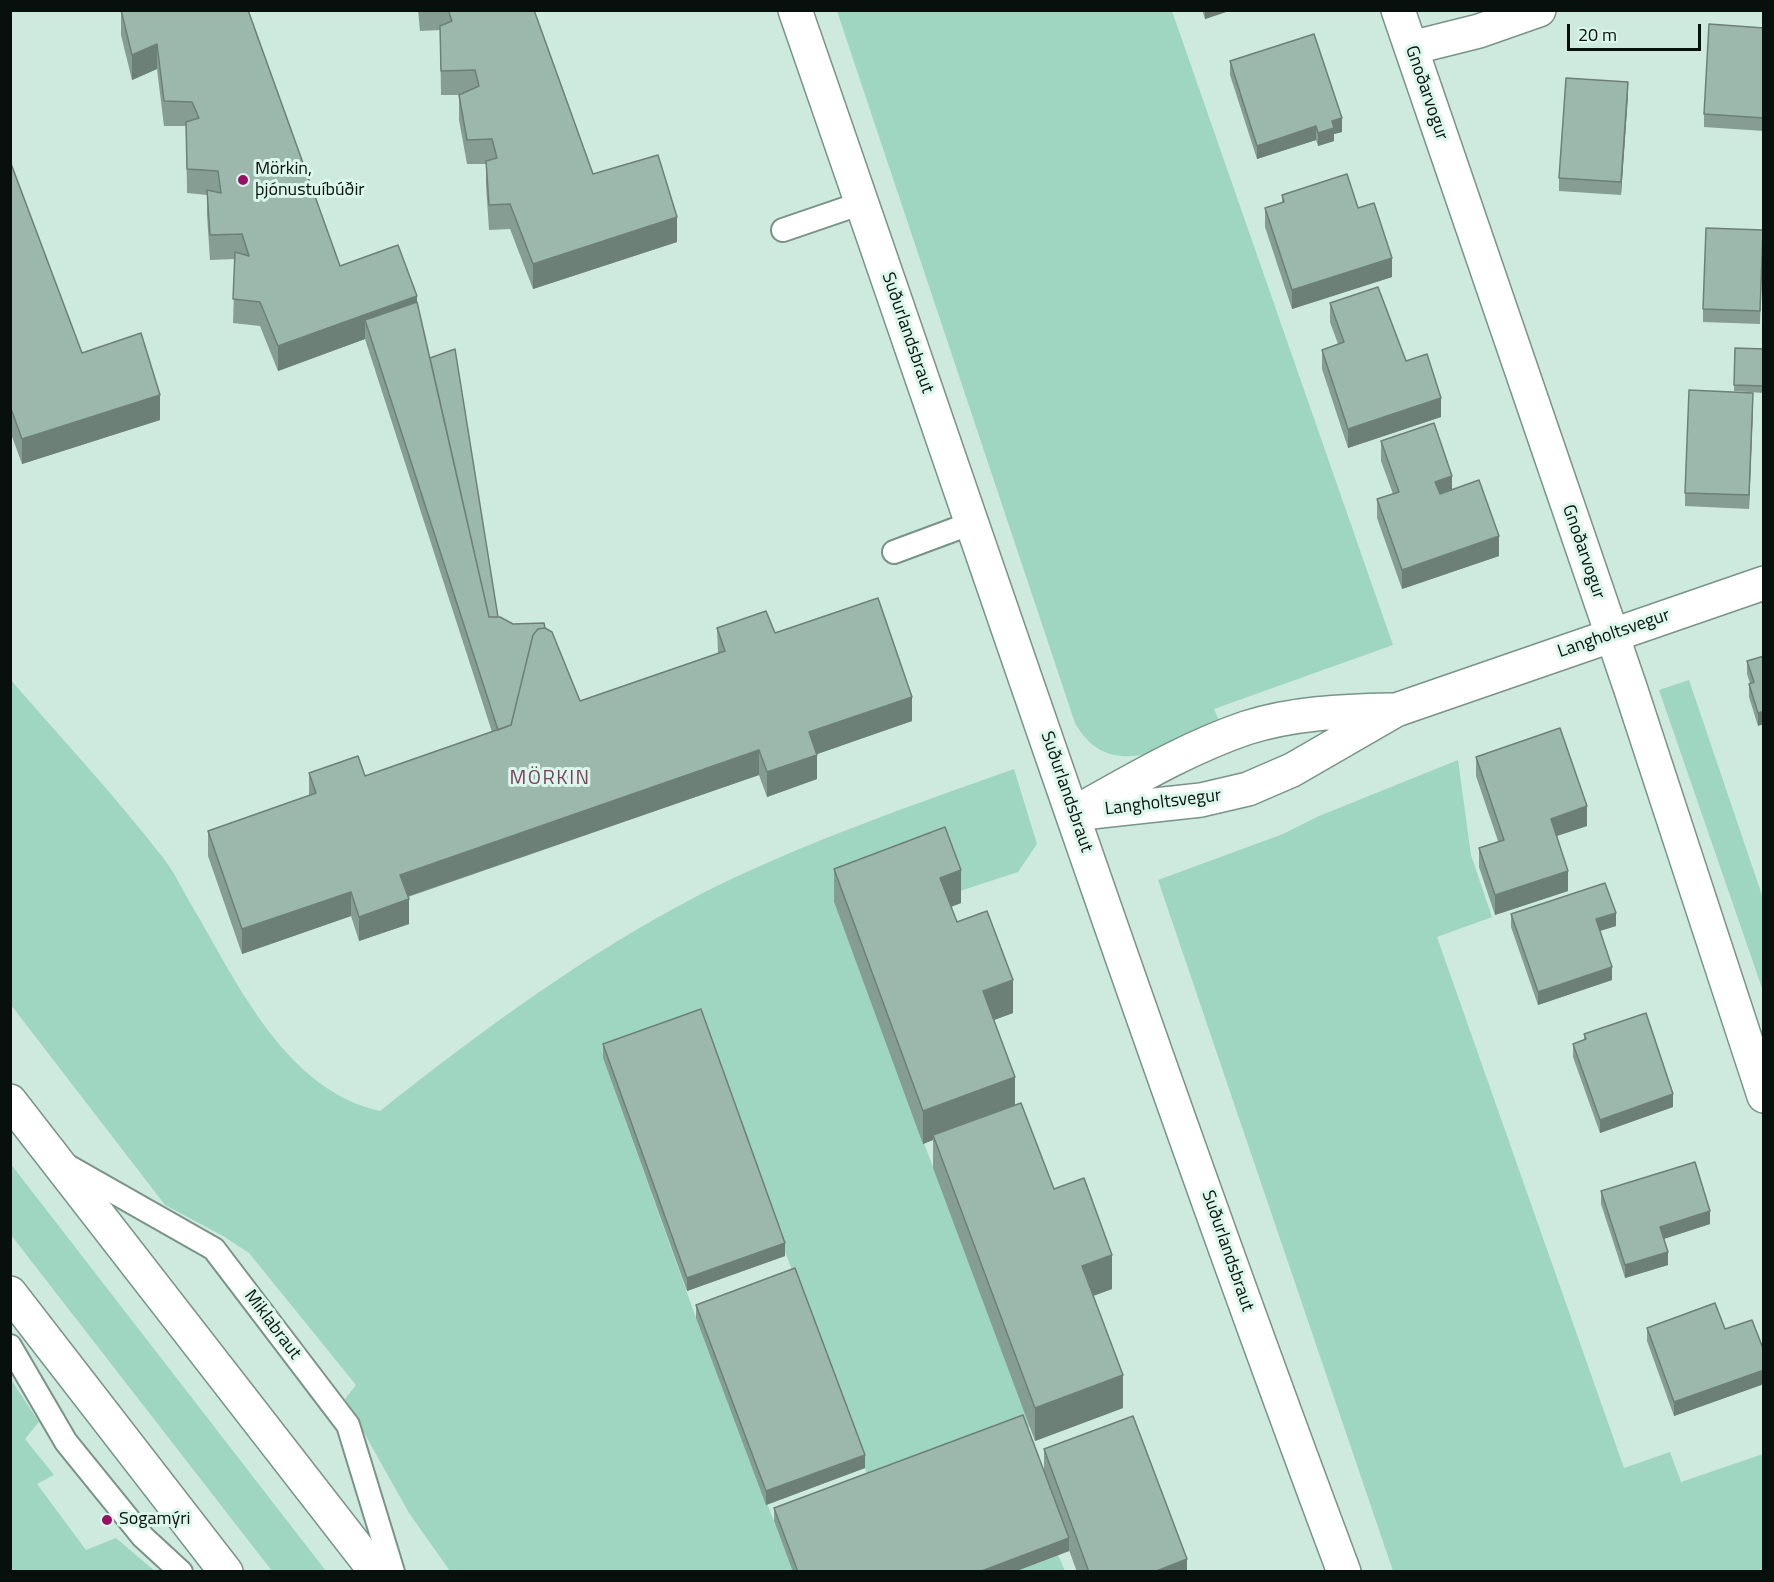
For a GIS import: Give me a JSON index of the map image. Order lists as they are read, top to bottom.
{
  "streets": {
    "main road": [
      "Gnoðarvogur",
      "Suðurlandsbraut",
      "Langholtsvegur",
      "Miklabraut"
    ]
  },
  "crossings": [
    ["Gnoðarvogur", "Langholtsvegur"],
    ["Suðurlandsbraut", "Langholtsvegur"]
  ],
  "districts": ["MÖRKIN"],
  "places": ["Mörkin, þjónustuíbúðir", "Sogamýri"],
  "scale_bar": "20 m"
}
